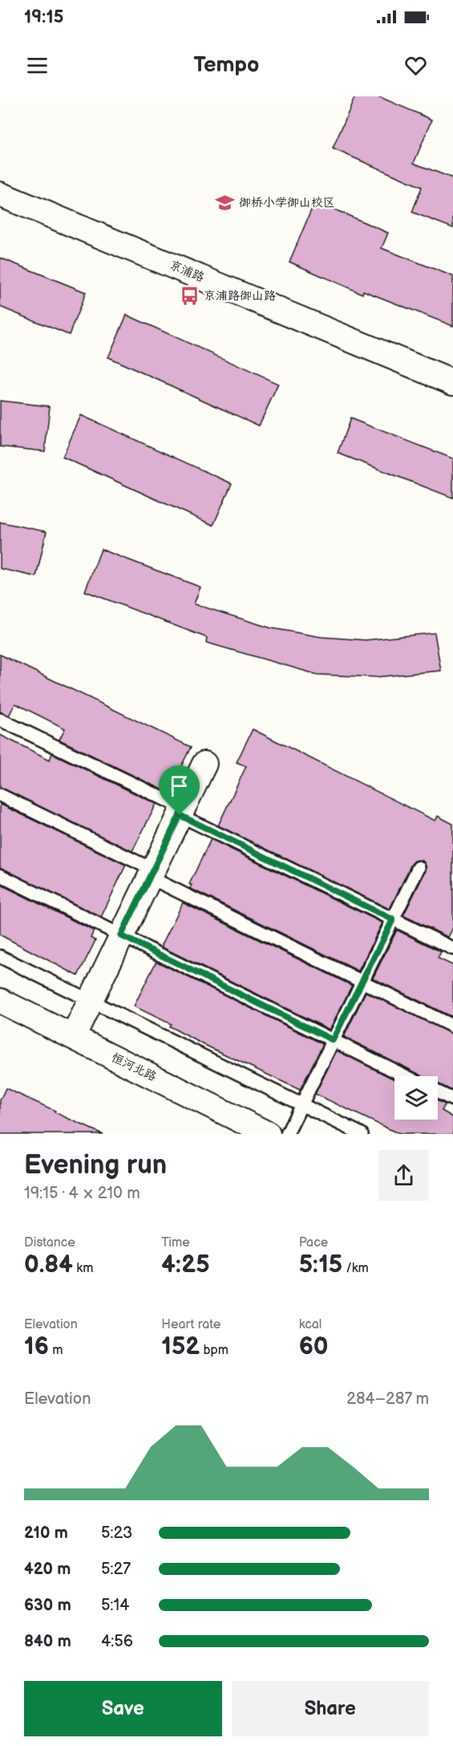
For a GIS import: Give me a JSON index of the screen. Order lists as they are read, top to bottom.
{
  "streets": {
    "street": ["京浦路", "恒河北路"]
  },
  "places": {
    "school or university": ["御桥小学御山校区"],
    "bus stop": ["京浦路御山路"]
  },
  "page": {
    "status": "19:15",
    "header": "Tempo",
    "heading": ["Evening run", "19:15 · 4 × 210 m"],
    "stats": [
      ["Distance", "0.84 km"],
      ["Time", "4:25"],
      ["Pace", "5:15 /km"],
      ["Elevation", "16 m"],
      ["Heart rate", "152 bpm"],
      ["kcal", "60"]
    ],
    "chart": ["Elevation", "284–287 m"],
    "list": [
      {
        "name": "210 m",
        "note": "5:23"
      },
      {
        "name": "420 m",
        "note": "5:27"
      },
      {
        "name": "630 m",
        "note": "5:14"
      },
      {
        "name": "840 m",
        "note": "4:56"
      }
    ],
    "buttons": ["Save", "Share"]
  }
}
